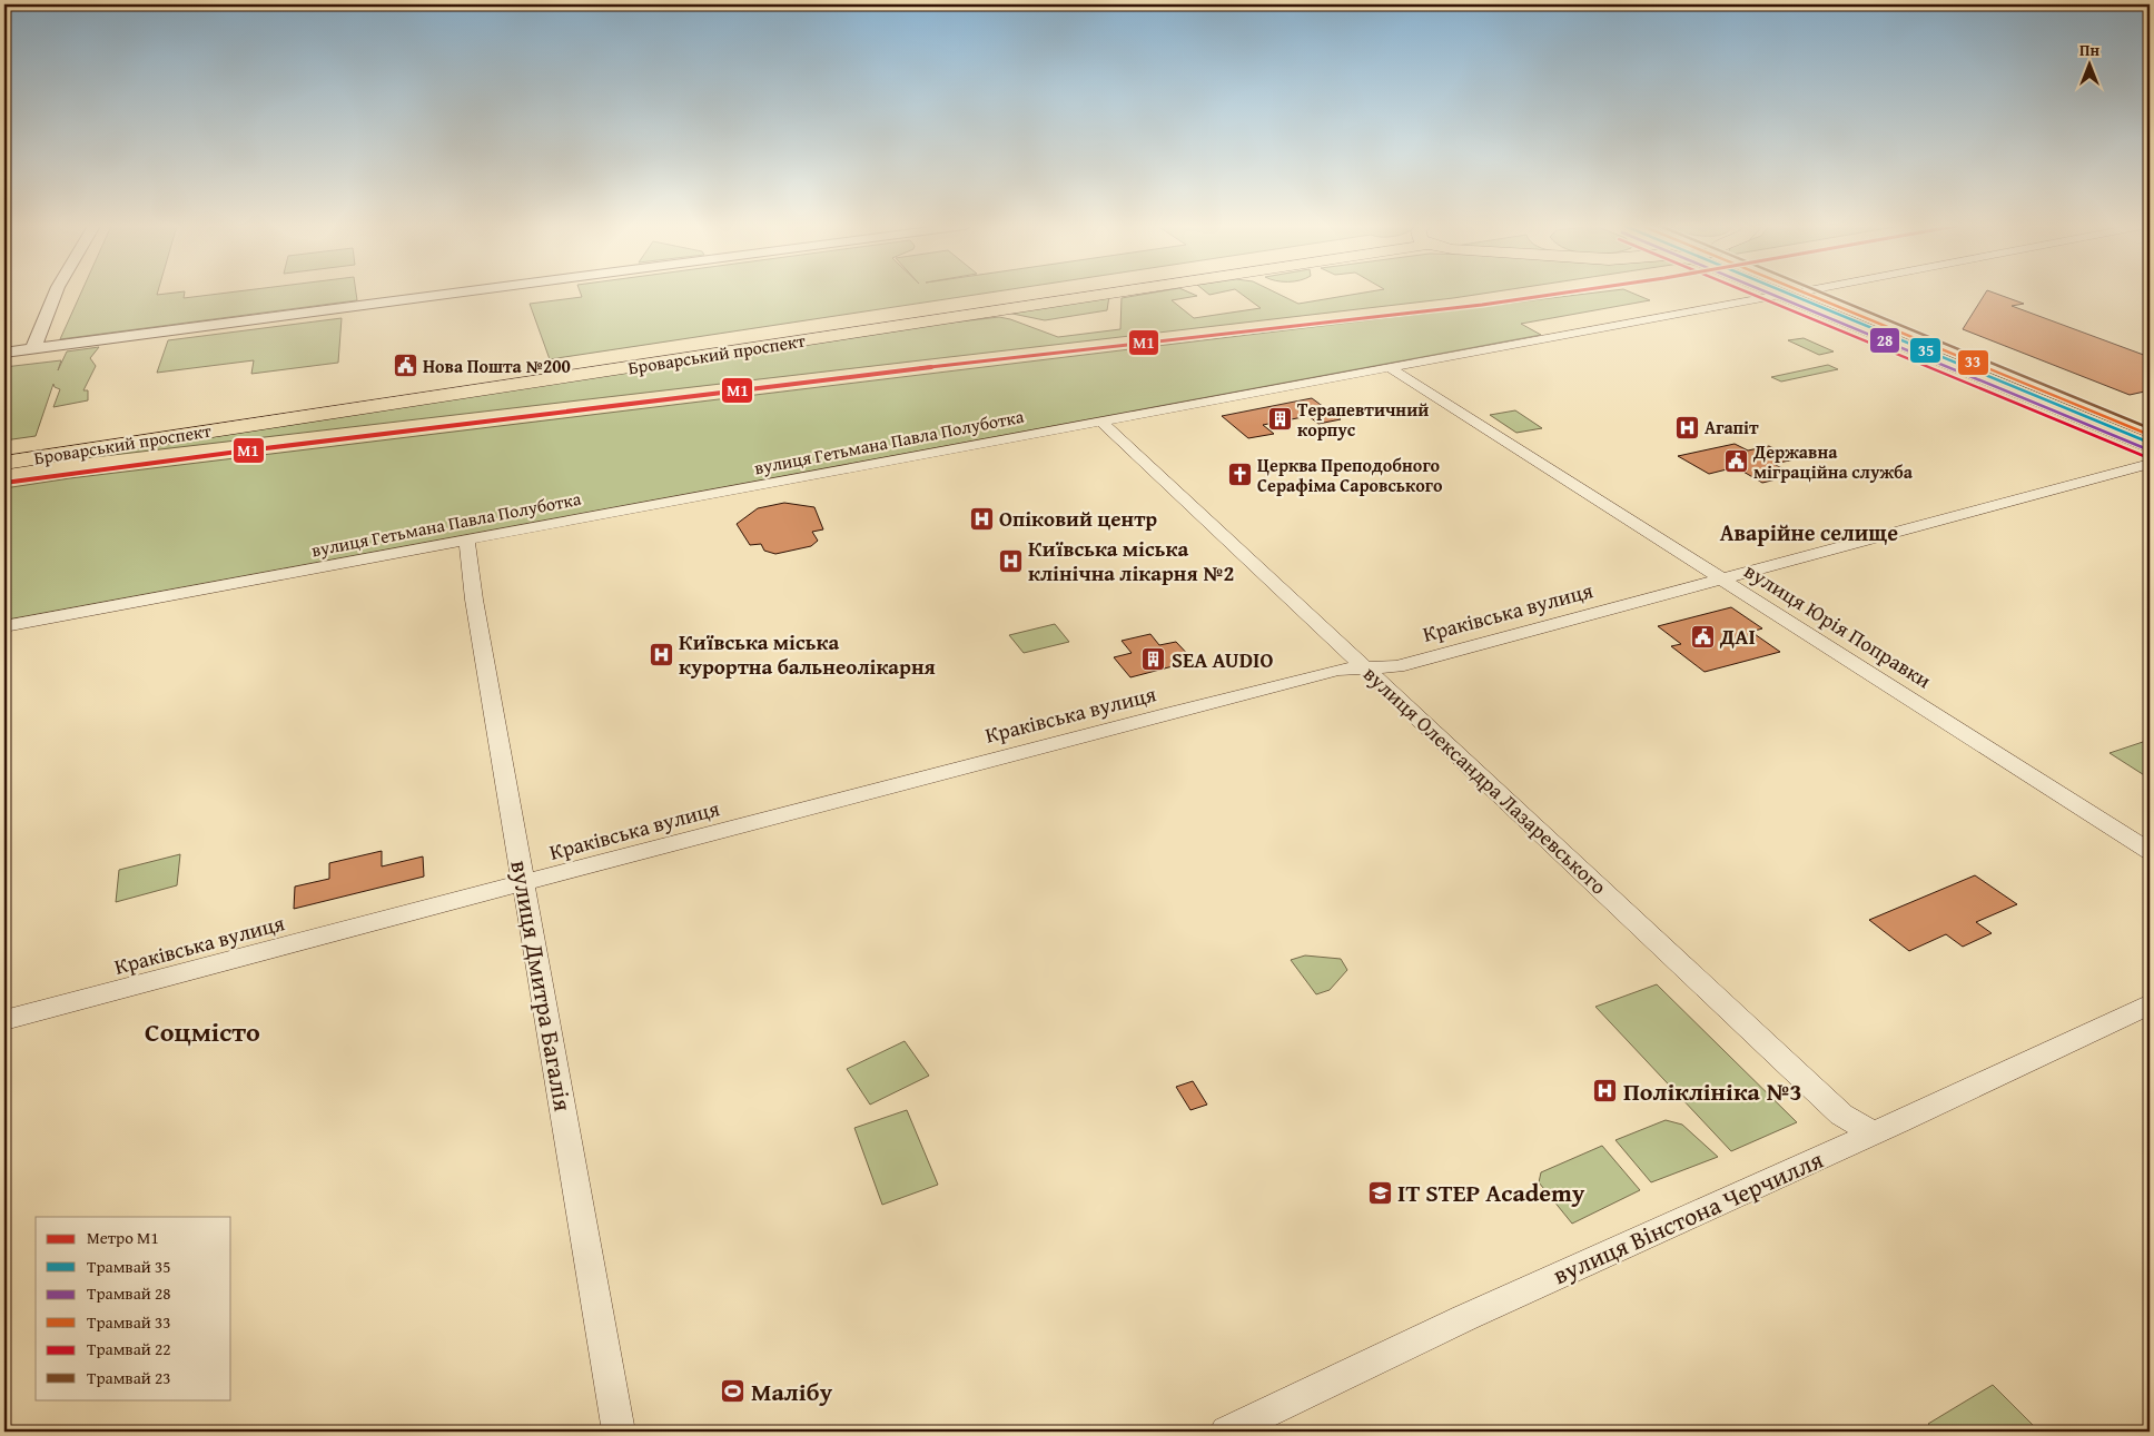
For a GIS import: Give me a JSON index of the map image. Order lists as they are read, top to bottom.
{
  "streets": {
    "main road": ["Броварський проспект"],
    "street": [
      "вулиця Гетьмана Павла Полуботка",
      "Краківська вулиця",
      "вулиця Юрія Поправки",
      "вулиця Олександра Лазаревського",
      "вулиця Дмитра Багалія",
      "вулиця Вінстона Черчилля"
    ]
  },
  "crossings": [
    ["вулиця Гетьмана Павла Полуботка", "вулиця Юрія Поправки"],
    ["вулиця Гетьмана Павла Полуботка", "вулиця Олександра Лазаревського"],
    ["вулиця Гетьмана Павла Полуботка", "вулиця Дмитра Багалія"],
    ["Краківська вулиця", "вулиця Юрія Поправки"],
    ["Краківська вулиця", "вулиця Олександра Лазаревського"],
    ["Краківська вулиця", "вулиця Дмитра Багалія"],
    ["вулиця Олександра Лазаревського", "вулиця Вінстона Черчилля"]
  ],
  "districts": ["Аварійне селище", "Соцмісто"],
  "places": {
    "public building": ["Нова Пошта №200", "Державна міграційна служба", "ДАІ"],
    "building": ["Терапевтичний корпус", "SEA AUDIO"],
    "hospital": [
      "Агапіт",
      "Опіковий центр",
      "Київська міська клінічна лікарня №2",
      "Київська міська курортна бальнеолікарня",
      "Поліклініка №3"
    ],
    "church": ["Церква Преподобного Серафіма Саровського"],
    "school or university": ["IT STEP Academy"],
    "sports": ["Малібу"]
  },
  "lines": [
    "metro line M1",
    "tram line 35",
    "tram line 28",
    "tram line 33",
    "tram line 22",
    "tram line 23"
  ],
  "legend": [
    "Метро M1",
    "Трамвай 35",
    "Трамвай 28",
    "Трамвай 33",
    "Трамвай 22",
    "Трамвай 23"
  ],
  "north": "top"
}
